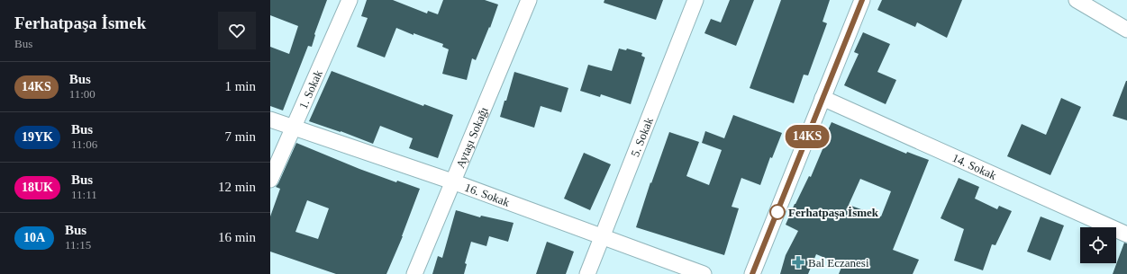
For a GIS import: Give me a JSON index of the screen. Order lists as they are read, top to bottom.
{
  "streets": {
    "street": [
      "1. Sokak",
      "Aytaşı Sokağı",
      "5. Sokak",
      "14. Sokak",
      "16. Sokak"
    ]
  },
  "crossings": [
    ["1. Sokak", "16. Sokak"],
    ["Aytaşı Sokağı", "16. Sokak"],
    ["5. Sokak", "16. Sokak"]
  ],
  "places": {
    "other": ["Ferhatpaşa İsmek"],
    "pharmacy": ["Bal Eczanesi"]
  },
  "lines": ["bus line 14KS"],
  "page": {
    "heading": ["Ferhatpaşa İsmek", "Bus"],
    "on_map": "14KS",
    "list": [
      {
        "mark": "14KS",
        "name": "Bus",
        "note": "11:00",
        "value": "1 min"
      },
      {
        "mark": "19YK",
        "name": "Bus",
        "note": "11:06",
        "value": "7 min"
      },
      {
        "mark": "18UK",
        "name": "Bus",
        "note": "11:11",
        "value": "12 min"
      },
      {
        "mark": "10A",
        "name": "Bus",
        "note": "11:15",
        "value": "16 min"
      }
    ]
  }
}
